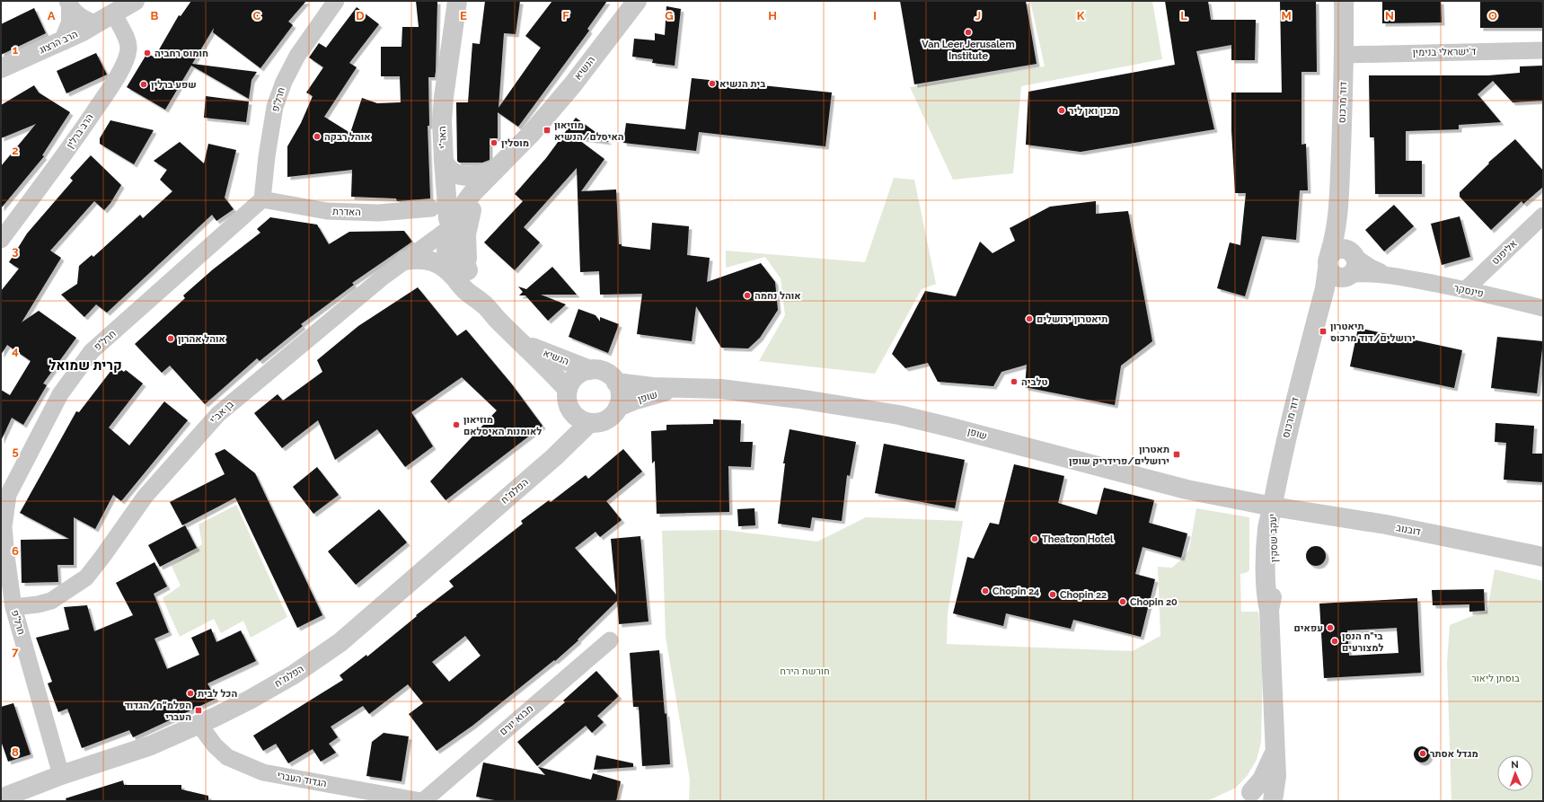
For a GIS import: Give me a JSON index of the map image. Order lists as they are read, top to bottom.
{
  "streets": {
    "street": [
      "הרב הרצוג",
      "ד'ישראלי בנימין",
      "הנשיא",
      "חרל\"פ",
      "דוד מרכוס",
      "הרב ברלין",
      "האר\"י",
      "האדרת",
      "אליפנט",
      "פינסקר",
      "שופן",
      "בן אב\"י",
      "הפלמ\"ח",
      "דובנוב",
      "יעקב שסקין",
      "מבוא יורם",
      "הגדוד העברי"
    ]
  },
  "crossings": [
    ["הרב הרצוג", "הרב ברלין"],
    ["ד'ישראלי בנימין", "דוד מרכוס"],
    ["הנשיא", "האר\"י"],
    ["הנשיא", "שופן"],
    ["הנשיא", "בן אב\"י"],
    ["הנשיא", "הפלמ\"ח"],
    ["חרל\"פ", "האדרת"],
    ["חרל\"פ", "בן אב\"י"],
    ["חרל\"פ", "הפלמ\"ח"],
    ["דוד מרכוס", "פינסקר"],
    ["דוד מרכוס", "שופן"],
    ["דוד מרכוס", "דובנוב"],
    ["דוד מרכוס", "יעקב שסקין"],
    ["האר\"י", "בן אב\"י"],
    ["אליפנט", "פינסקר"],
    ["שופן", "הפלמ\"ח"],
    ["שופן", "דובנוב"],
    ["שופן", "יעקב שסקין"],
    ["הפלמ\"ח", "הגדוד העברי"],
    ["דובנוב", "יעקב שסקין"],
    ["מבוא יורם", "הגדוד העברי"]
  ],
  "districts": ["קרית שמואל"],
  "parks": ["חורשת הירח", "בוסתן ליאור"],
  "places": {
    "other": [
      "Van Leer Jerusalem Institute",
      "חומוס רחביה",
      "בית הנשיא",
      "שפע ברלין",
      "מכון ואן ליר",
      "אוהל רבקה",
      "מוסלין",
      "אוהל נחמה",
      "תיאטרון ירושלים",
      "אוהל אהרון",
      "טלביה",
      "מוזיאון לאומנות האיסלאם",
      "Theatron Hotel",
      "Chopin 24",
      "Chopin 22",
      "Chopin 20",
      "עפאים",
      "בי\"ח הנסן למצורעים",
      "הכל לבית",
      "מגדל אסתר"
    ],
    "transit": [
      "מוזיאון האיסלם/הנשיא",
      "תיאטרון ירושלים/דוד מרכוס",
      "תאטרון ירושלים/פרידריק שופן",
      "הפלמ״ח/הגדוד העברי"
    ]
  },
  "north": "top",
  "grid": {
    "columns": [
      "A",
      "B",
      "C",
      "D",
      "E",
      "F",
      "G",
      "H",
      "I",
      "J",
      "K",
      "L",
      "M",
      "N",
      "O"
    ],
    "rows": [
      "1",
      "2",
      "3",
      "4",
      "5",
      "6",
      "7",
      "8"
    ]
  }
}
